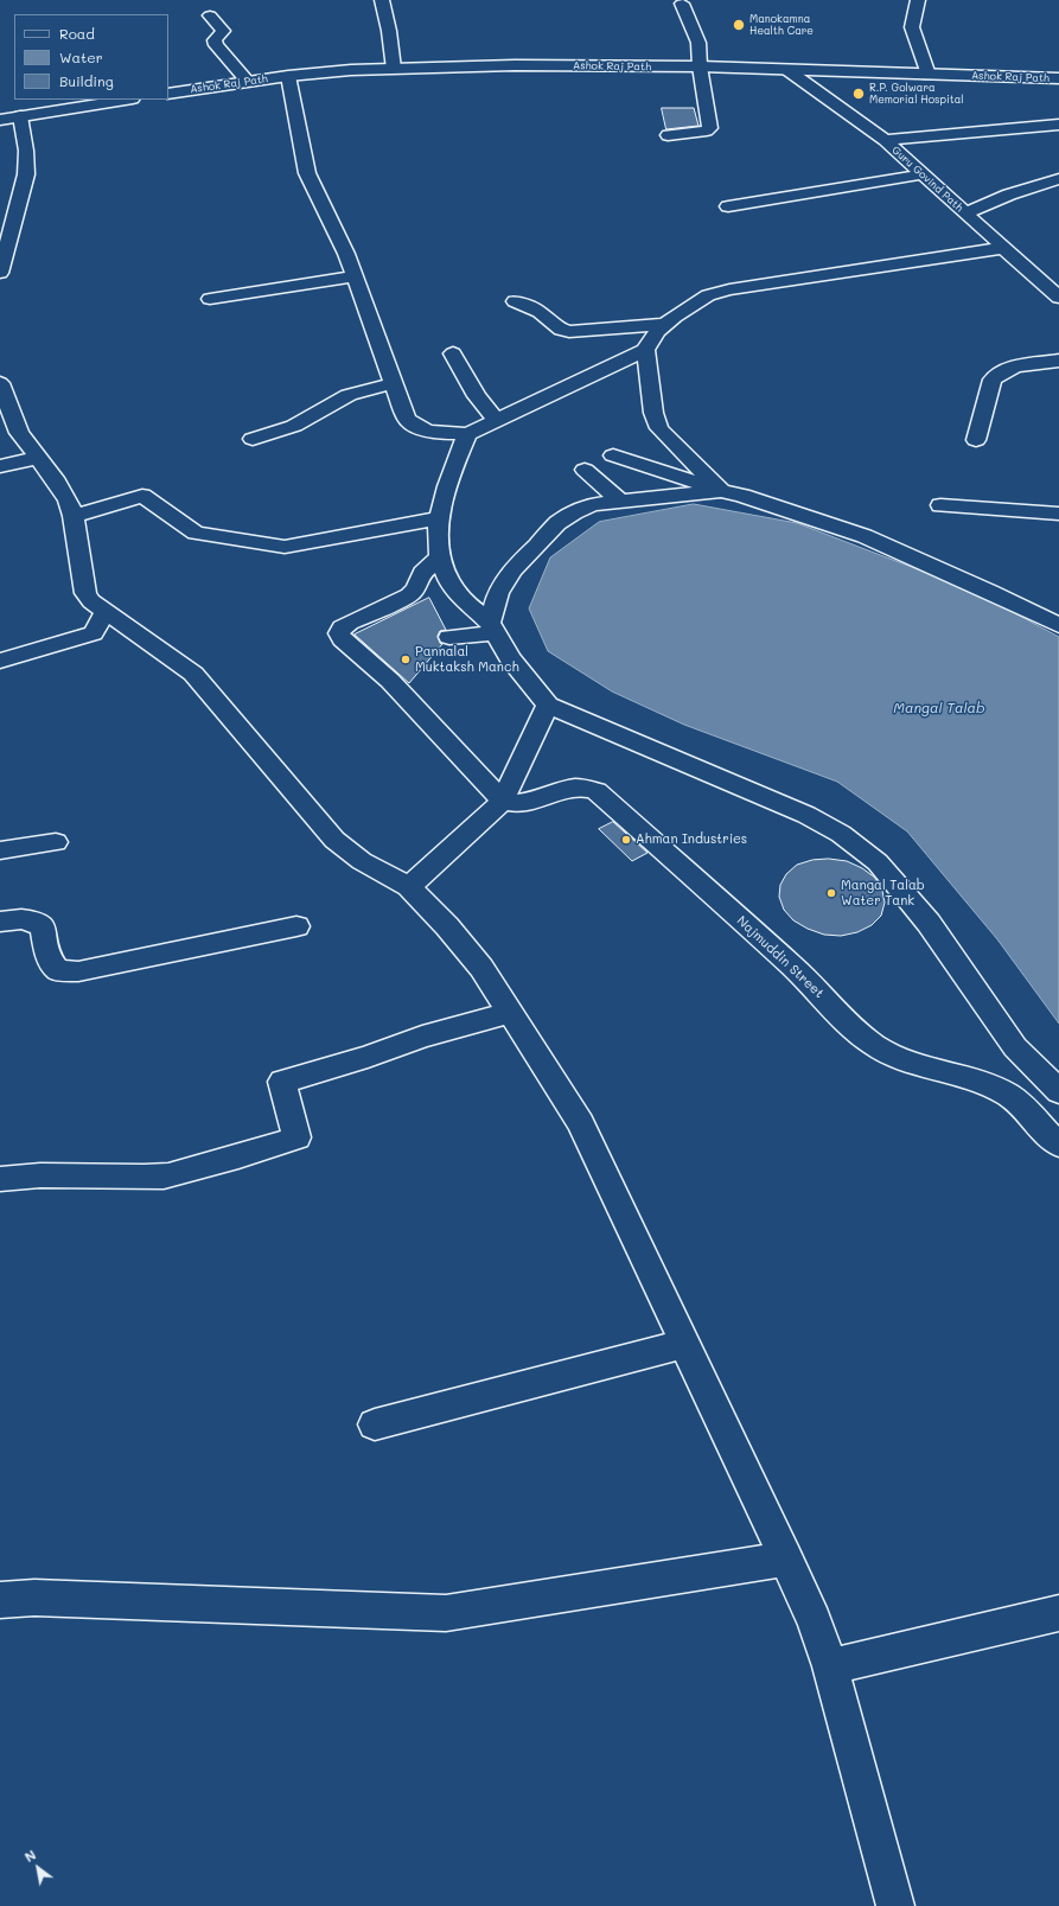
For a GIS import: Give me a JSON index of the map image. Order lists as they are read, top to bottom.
{
  "streets": {
    "street": ["Ashok Raj Path", "Guru Govind Path", "Najmuddin Street"]
  },
  "crossings": [
    ["Ashok Raj Path", "Guru Govind Path"]
  ],
  "water": ["Mangal Talab"],
  "places": [
    "Manokamna Health Care",
    "R.P. Golwara Memorial Hospital",
    "Pannalal Muktaksh Manch",
    "Ahman Industries",
    "Mangal Talab Water Tank"
  ],
  "legend": ["Road", "Water", "Building"],
  "north": "top left"
}
